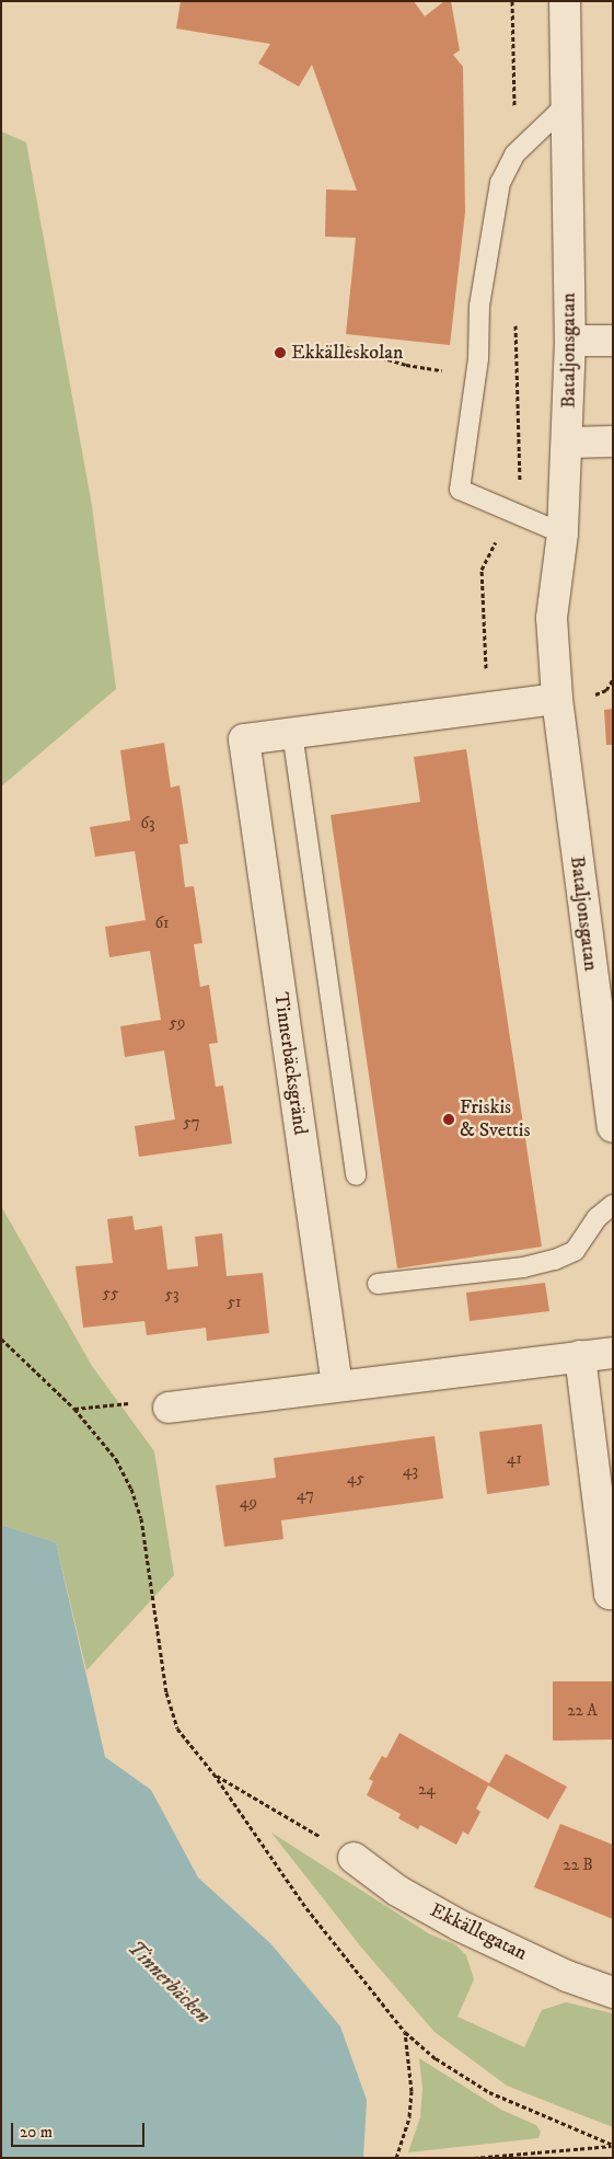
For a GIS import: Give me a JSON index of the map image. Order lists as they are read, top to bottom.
{
  "streets": {
    "street": ["Bataljonsgatan", "Tinnerbäcksgränd", "Ekkällegatan"]
  },
  "water": ["Tinnerbäcken"],
  "places": ["Ekkälleskolan", "Friskis & Svettis"],
  "house_numbers": [
    "63",
    "61",
    "59",
    "57",
    "55",
    "53",
    "51",
    "41",
    "43",
    "45",
    "47",
    "49",
    "22 A",
    "24",
    "22 B"
  ],
  "scale_bar": "20 m"
}
